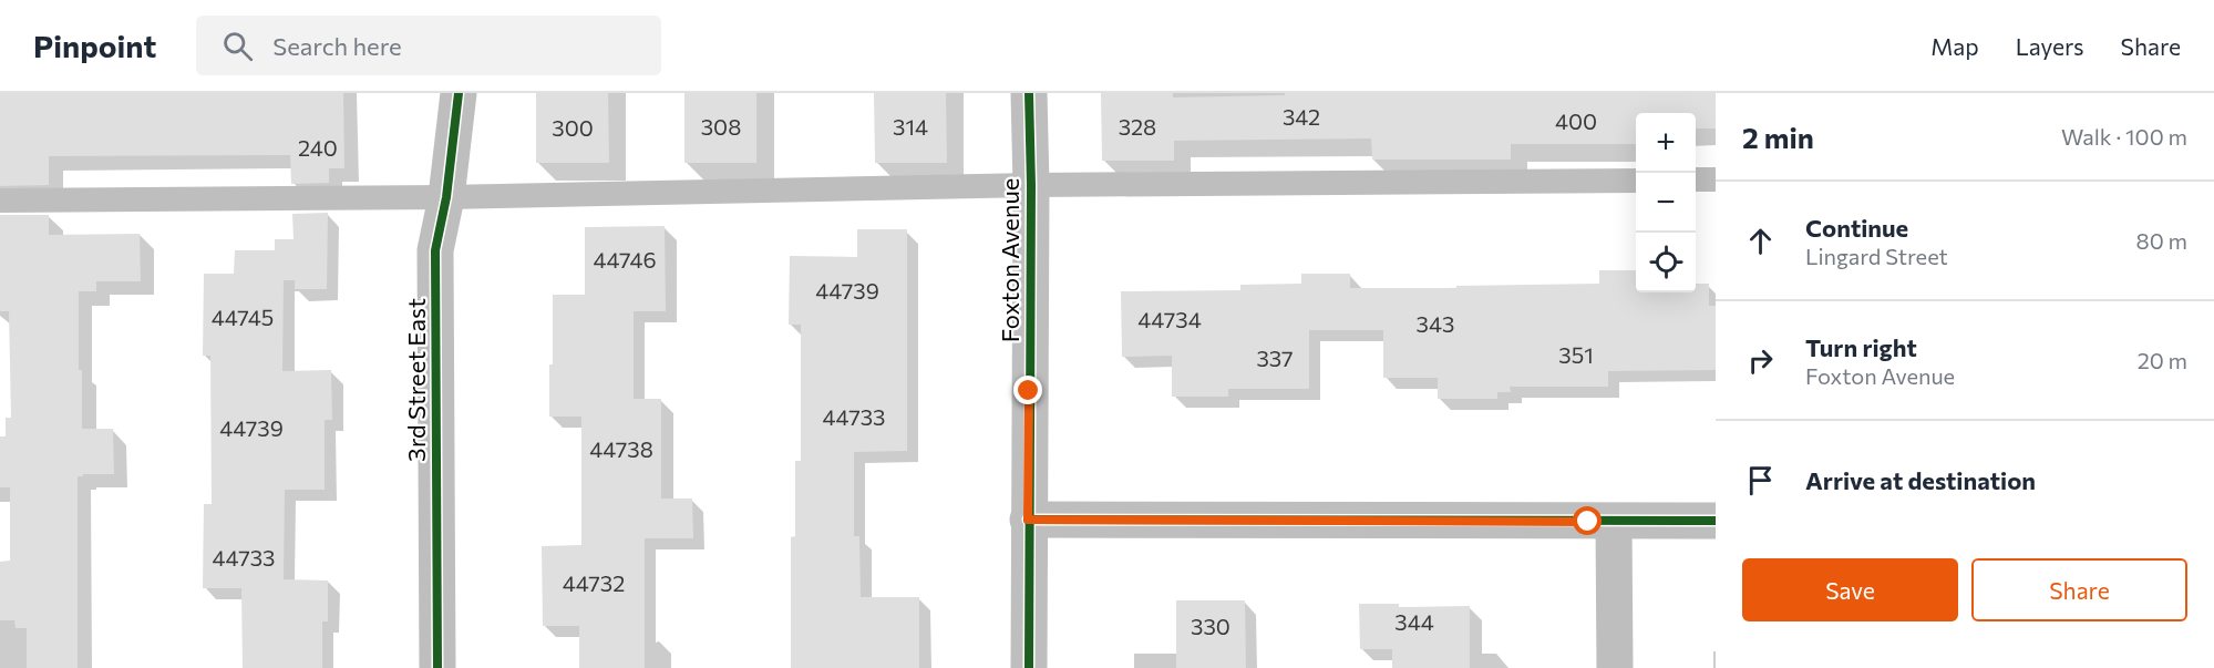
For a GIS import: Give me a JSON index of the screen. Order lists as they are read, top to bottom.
{
  "streets": {
    "street": ["Foxton Avenue", "3rd Street East"]
  },
  "house_numbers": [
    "342",
    "400",
    "308",
    "314",
    "328",
    "300",
    "240",
    "44746",
    "44739",
    "44745",
    "44734",
    "343",
    "351",
    "337",
    "44733",
    "44739",
    "44738",
    "44733",
    "44732",
    "344",
    "330"
  ],
  "page": {
    "header": "Pinpoint",
    "search": "Search here",
    "nav": ["Map", "Layers", "Share"],
    "heading": ["2 min", "Walk · 100 m"],
    "map_buttons": ["+", "−"],
    "list": [
      ["Continue", "Lingard Street", "80 m"],
      ["Turn right", "Foxton Avenue", "20 m"],
      "Arrive at destination"
    ],
    "buttons": ["Save", "Share"]
  }
}
